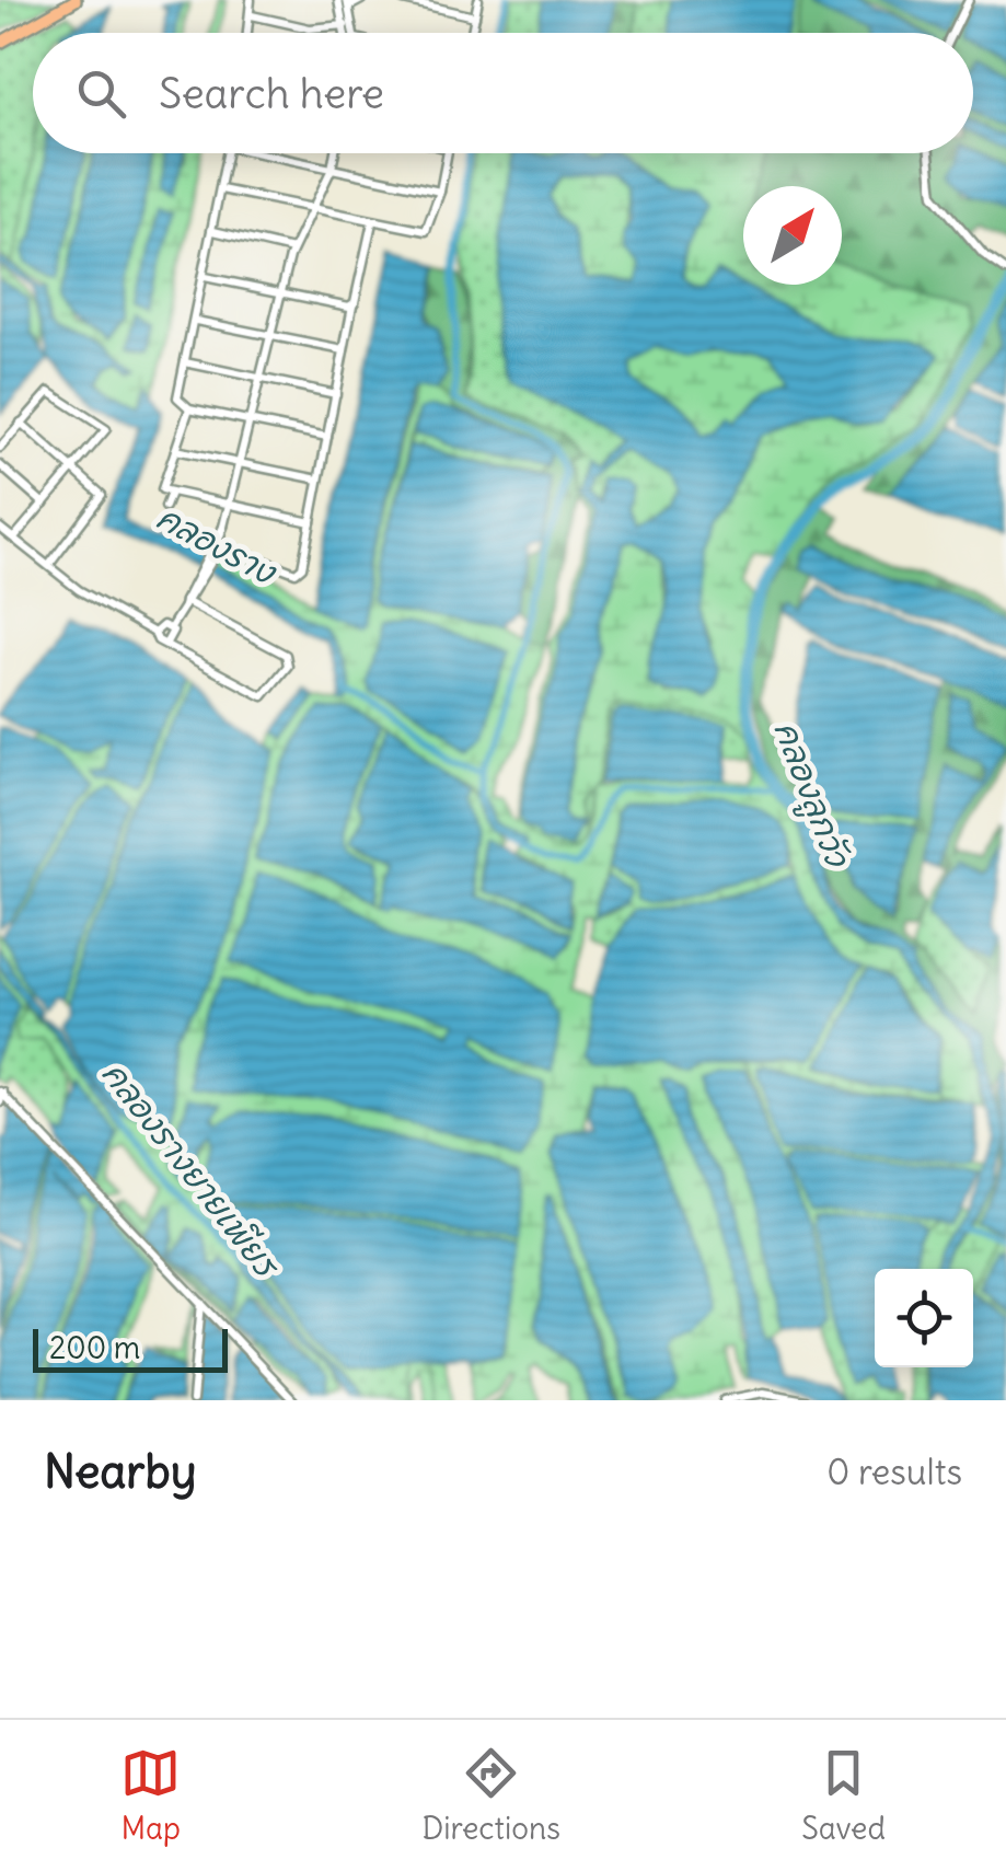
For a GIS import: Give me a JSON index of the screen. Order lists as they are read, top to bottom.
{
  "water": ["คลองราง", "คลองลูกวัว", "คลองรางยายเพียร"],
  "scale_bar": "200 m",
  "north": "top right",
  "page": {
    "search": "Search here",
    "scale": "200 m",
    "heading": ["Nearby", "0 results"],
    "nav": ["Map", "Directions", "Saved"]
  }
}
